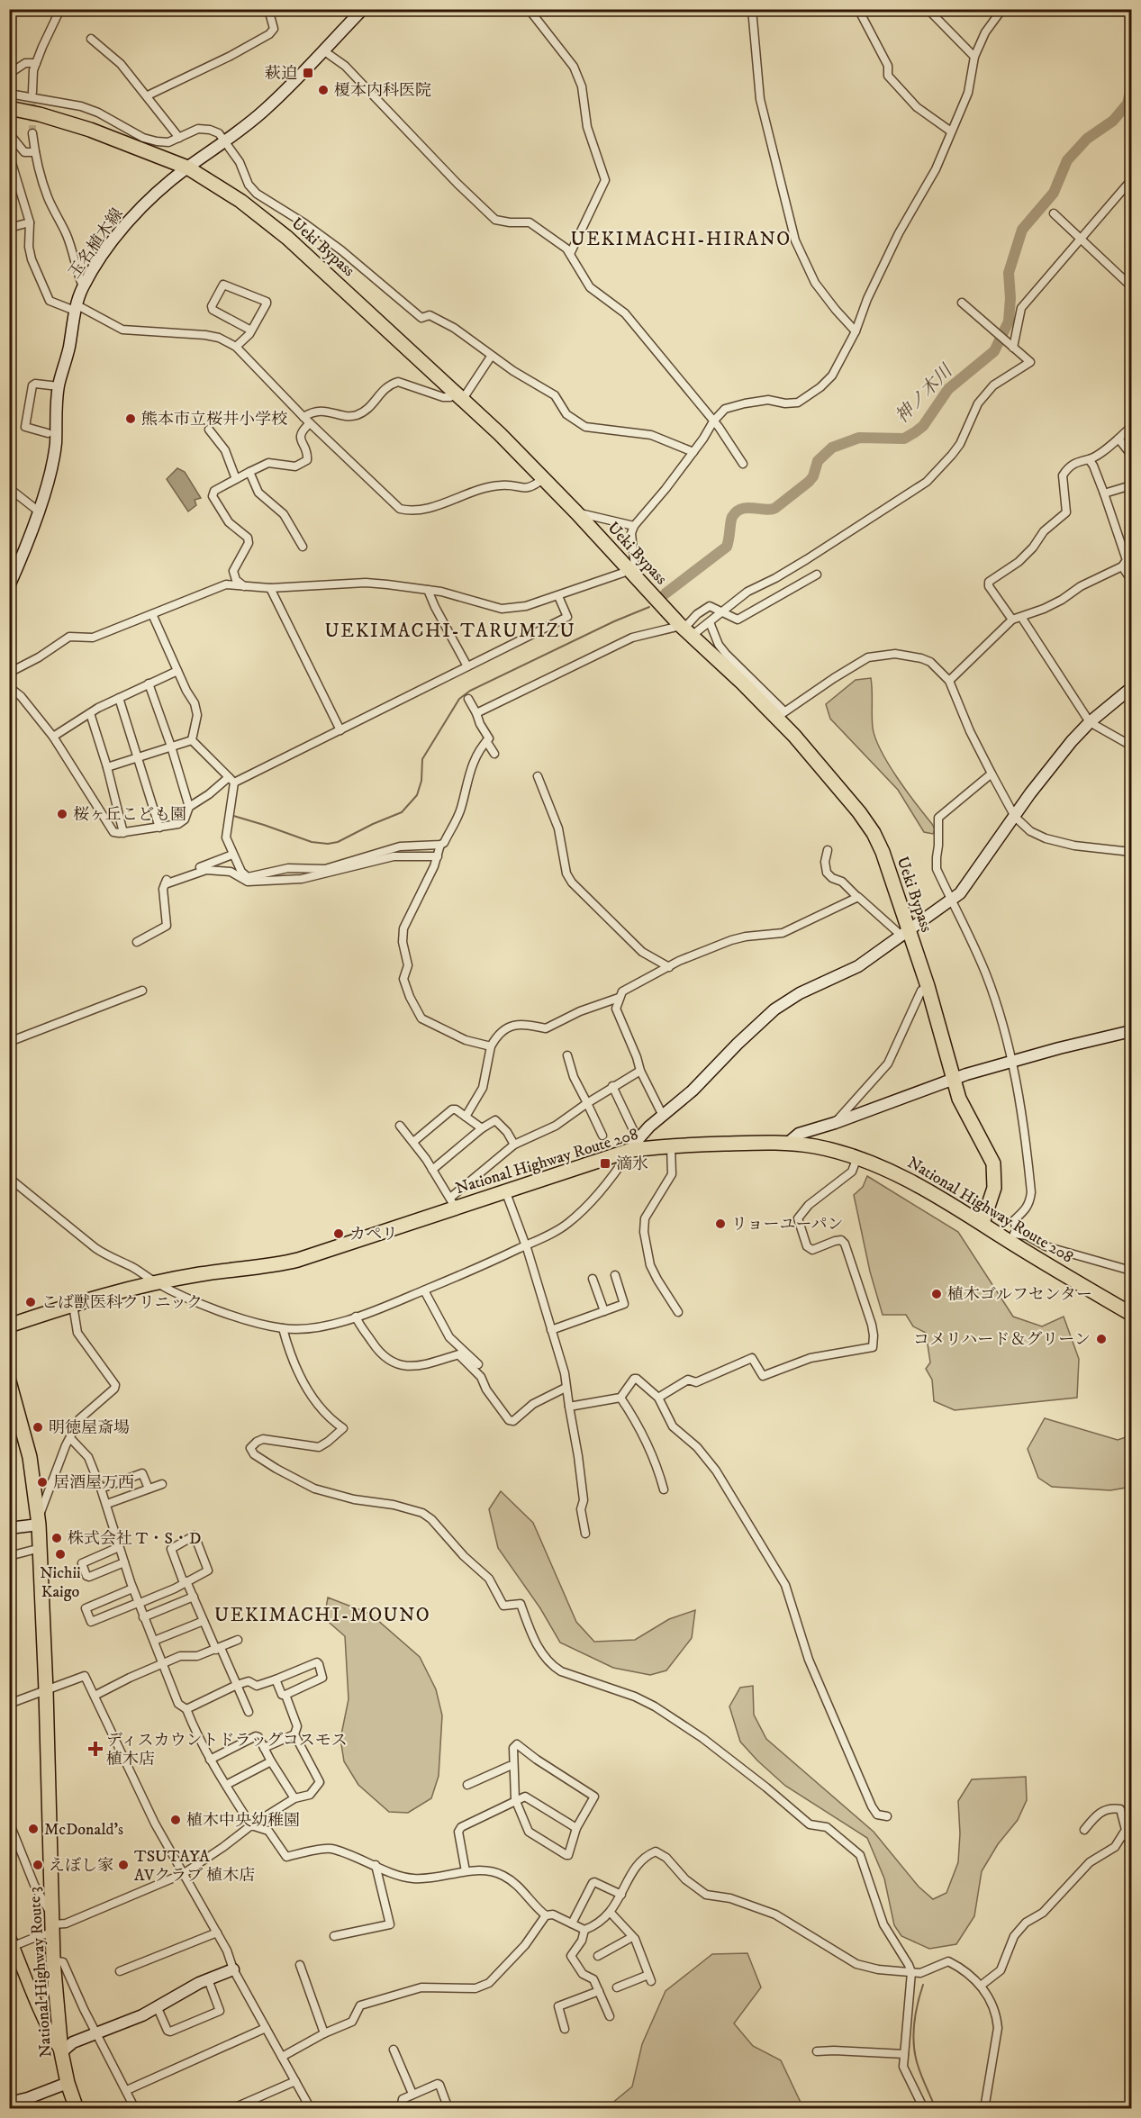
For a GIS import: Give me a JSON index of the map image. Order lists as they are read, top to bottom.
{
  "streets": {
    "highway": ["Ueki Bypass", "National Highway Route 208", "National Highway Route 3"],
    "street": ["玉名植木線"]
  },
  "crossings": [
    ["玉名植木線", "Ueki Bypass"],
    ["Ueki Bypass", "National Highway Route 208"]
  ],
  "districts": ["UEKIMACHI-HIRANO", "UEKIMACHI-TARUMIZU", "UEKIMACHI-MOUNO"],
  "water": ["神ノ木川"],
  "places": {
    "transit": ["萩迫", "滴水"],
    "other": [
      "榎本内科医院",
      "熊本市立桜井小学校",
      "桜ヶ丘こども園",
      "リョーユーパン",
      "カペリ",
      "植木ゴルフセンター",
      "こば獣医科クリニック",
      "コメリハード＆グリーン",
      "明徳屋斎場",
      "居酒屋万西",
      "株式会社 T・S・D",
      "Nichii Kaigo",
      "植木中央幼稚園",
      "McDonald's",
      "えぼし家",
      "TSUTAYA AVクラブ 植木店"
    ],
    "health": ["ディスカウントドラッグコスモス 植木店"]
  }
}
